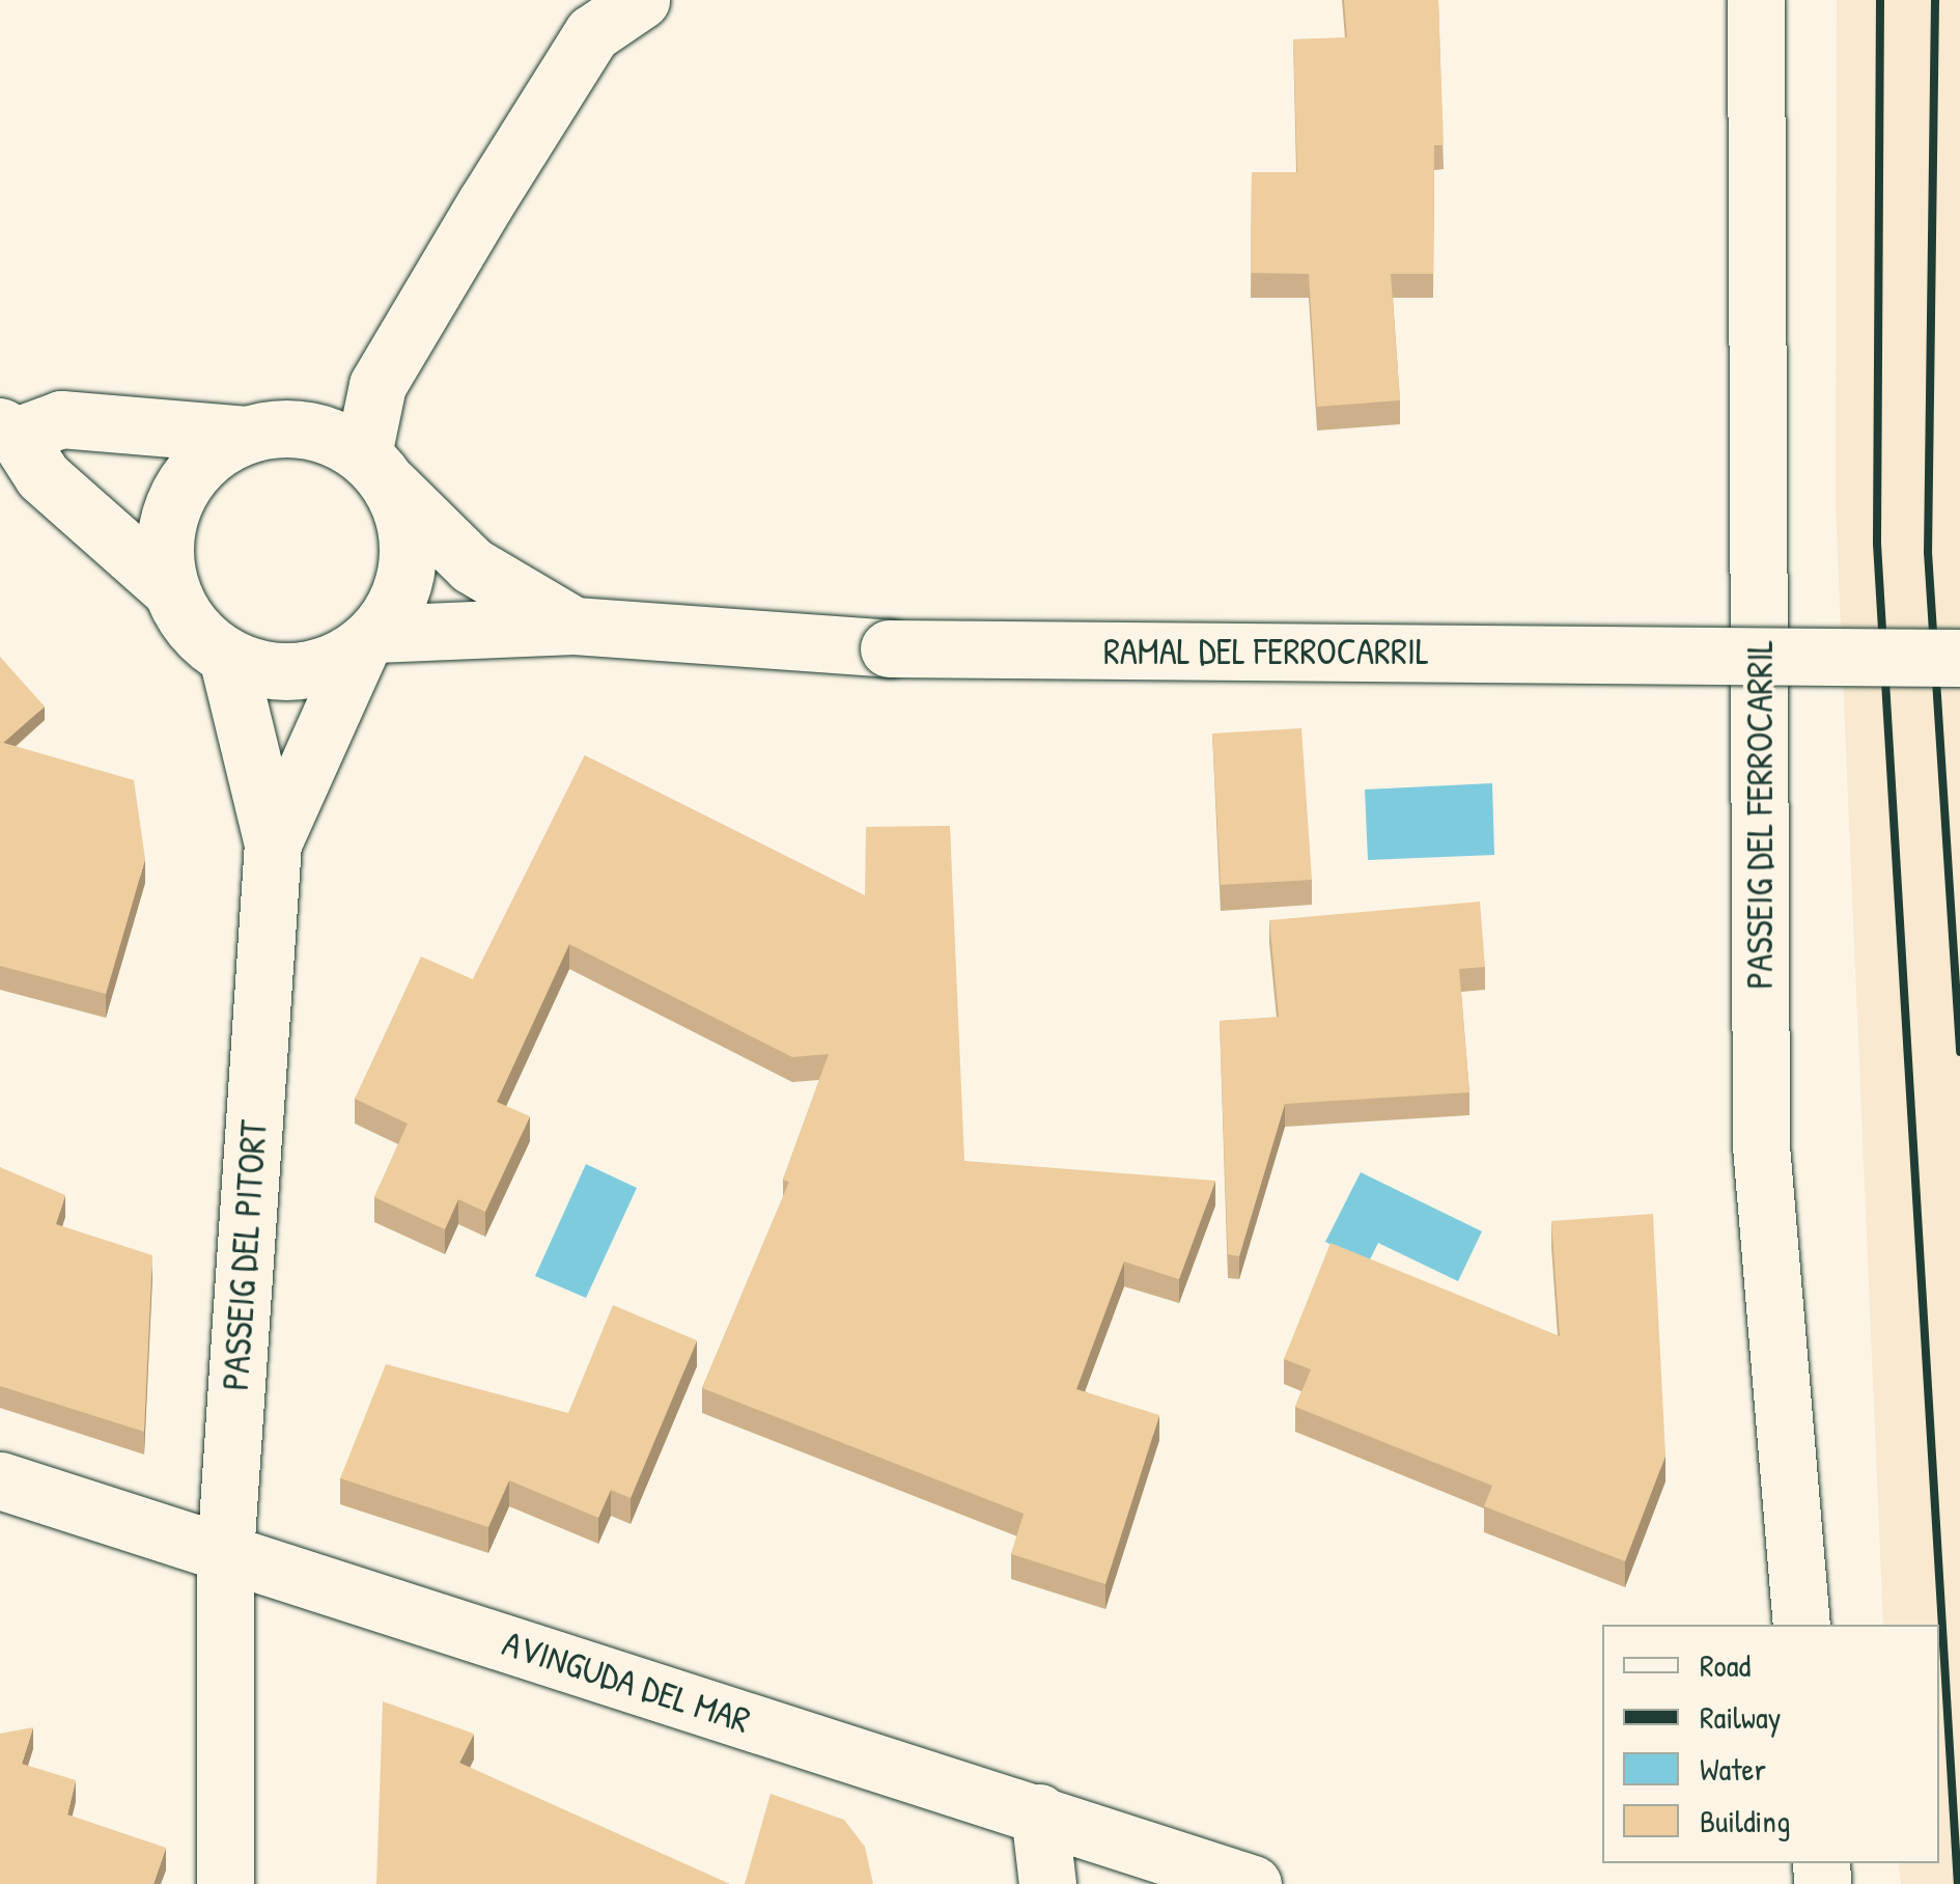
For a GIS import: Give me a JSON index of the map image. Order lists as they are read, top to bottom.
{
  "streets": {
    "street": [
      "RAMAL DEL FERROCARRIL",
      "PASSEIG DEL FERROCARRIL",
      "PASSEIG DEL PITORT",
      "AVINGUDA DEL MAR"
    ]
  },
  "crossings": [
    ["RAMAL DEL FERROCARRIL", "PASSEIG DEL PITORT"],
    ["PASSEIG DEL PITORT", "AVINGUDA DEL MAR"]
  ],
  "legend": [
    "Road",
    "Railway",
    "Water",
    "Building"
  ]
}
